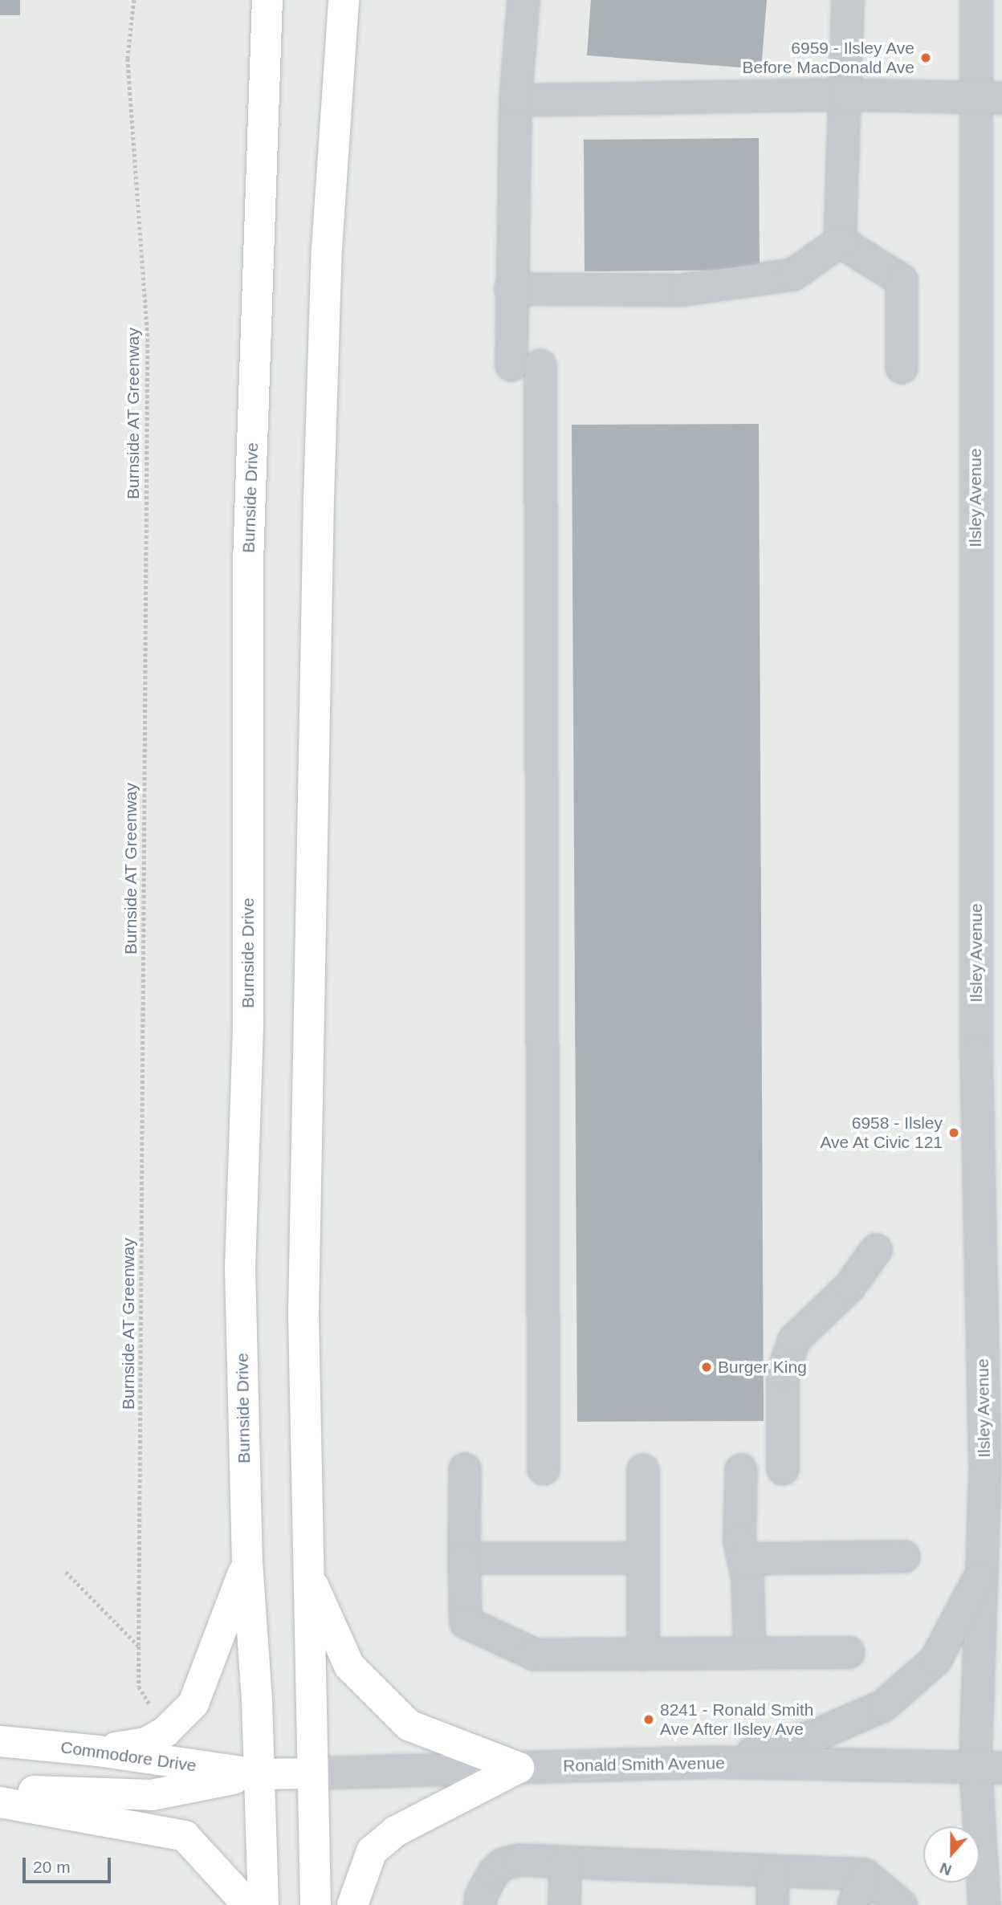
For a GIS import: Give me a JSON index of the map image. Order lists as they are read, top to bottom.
{
  "streets": {
    "main road": ["Burnside Drive", "Commodore Drive"],
    "street": ["Ilsley Avenue", "Ronald Smith Avenue"],
    "path": ["Burnside AT Greenway"]
  },
  "crossings": [
    ["Burnside Drive", "Commodore Drive"],
    ["Ilsley Avenue", "Ronald Smith Avenue"],
    ["Commodore Drive", "Ronald Smith Avenue"]
  ],
  "places": [
    "6959 - Ilsley Ave Before MacDonald Ave",
    "6958 - Ilsley Ave At Civic 121",
    "Burger King",
    "8241 - Ronald Smith Ave After Ilsley Ave"
  ],
  "scale_bar": "20 m",
  "north": "bottom"
}
